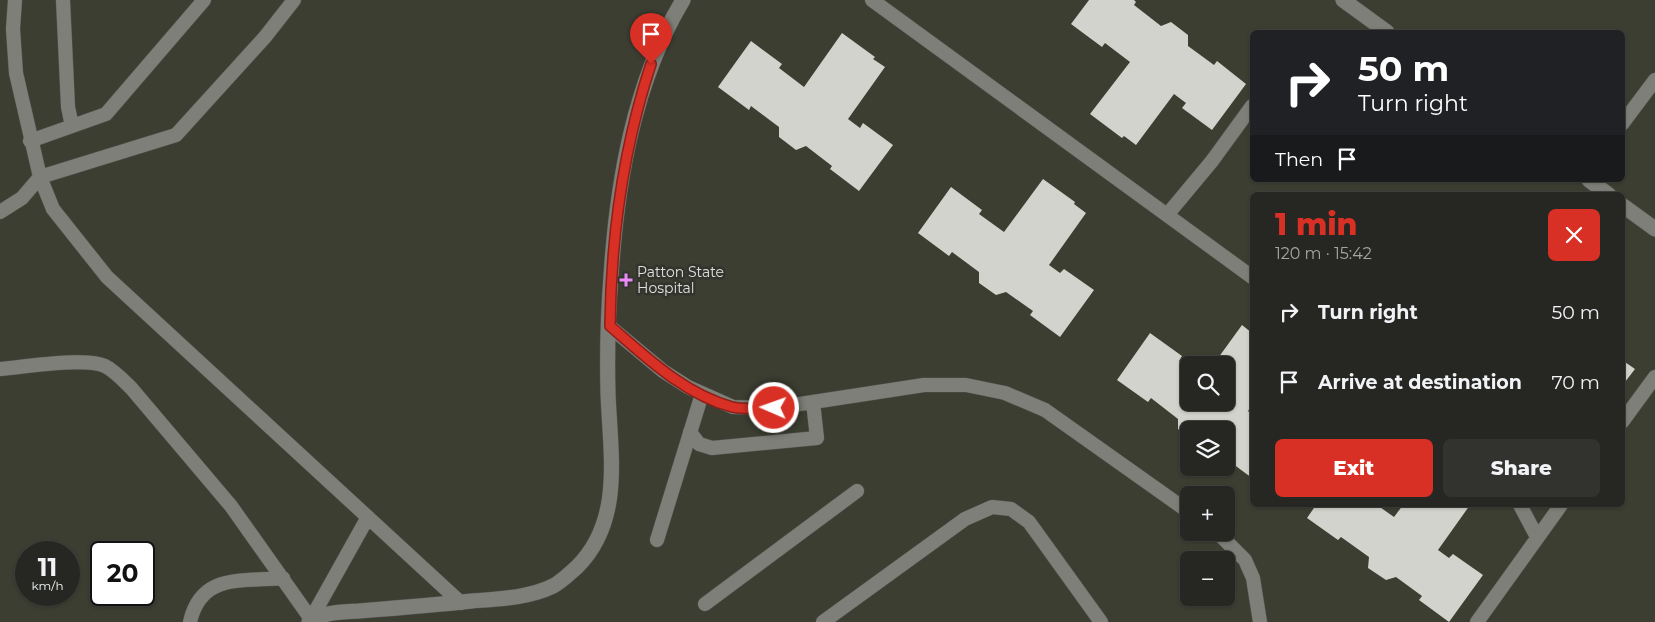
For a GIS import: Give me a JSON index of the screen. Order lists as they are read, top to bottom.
{
  "places": {
    "health": ["Patton State Hospital"]
  },
  "page": {
    "turn": ["50 m", "Turn right"],
    "then": "Then",
    "heading": ["1 min", "120 m · 15:42"],
    "list": [
      {
        "name": "Turn right",
        "value": "50 m"
      },
      {
        "name": "Arrive at destination",
        "value": "70 m"
      }
    ],
    "map_buttons": ["+", "−"],
    "buttons": ["Exit", "Share"],
    "speed": "11 km/h",
    "limit": "20"
  }
}
